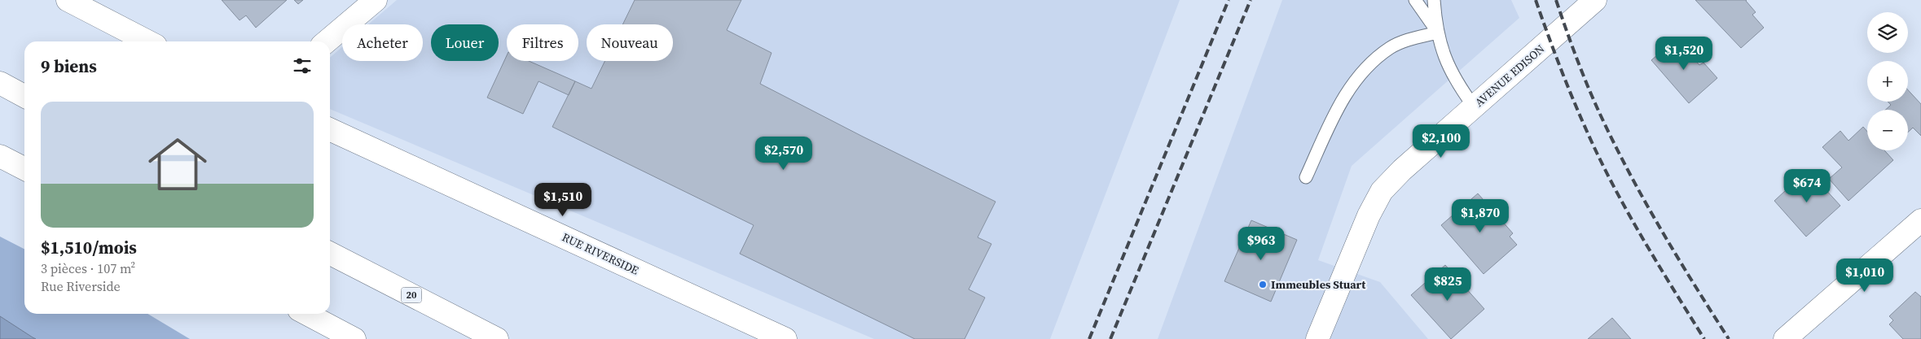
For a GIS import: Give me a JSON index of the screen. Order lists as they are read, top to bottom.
{
  "streets": {
    "main road": ["AVENUE EDISON", "RUE RIVERSIDE", "20"]
  },
  "places": ["Immeubles Stuart"],
  "page": {
    "map_buttons": ["+", "−"],
    "chip": [
      "Acheter",
      "Louer",
      "Filtres",
      "Nouveau"
    ],
    "price": [
      "$1,520",
      "$2,100",
      "$2,570",
      "$674",
      "$1,510",
      "$1,870",
      "$963",
      "$1,010",
      "$825"
    ],
    "heading": "9 biens",
    "list": [
      {
        "name": "$1,510/mois",
        "note": "3 pièces · 107 m² · Rue Riverside"
      }
    ]
  }
}
